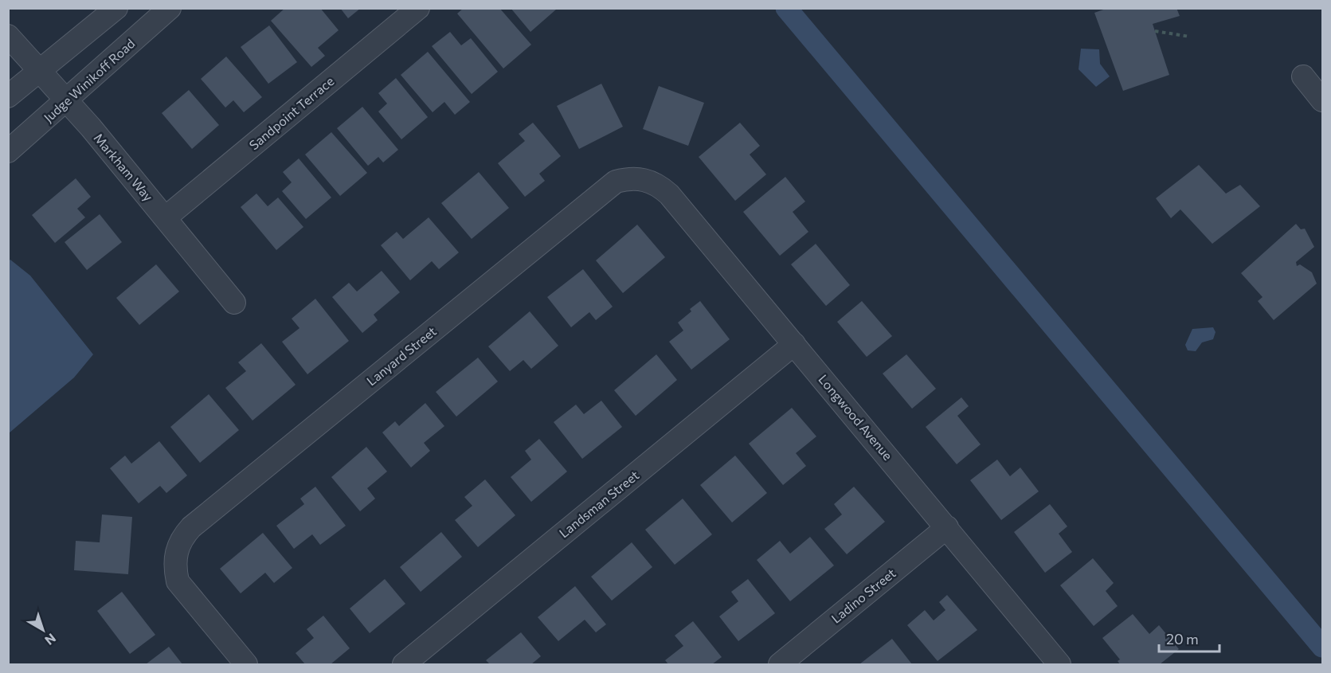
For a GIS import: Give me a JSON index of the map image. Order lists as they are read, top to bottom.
{
  "streets": {
    "street": [
      "Judge Winikoff Road",
      "Sandpoint Terrace",
      "Markham Way",
      "Lanyard Street",
      "Longwood Avenue",
      "Landsman Street",
      "Ladino Street"
    ]
  },
  "crossings": [
    ["Judge Winikoff Road", "Markham Way"],
    ["Sandpoint Terrace", "Markham Way"],
    ["Lanyard Street", "Longwood Avenue"],
    ["Longwood Avenue", "Landsman Street"],
    ["Longwood Avenue", "Ladino Street"]
  ],
  "scale_bar": "20 m",
  "north": "bottom right"
}
